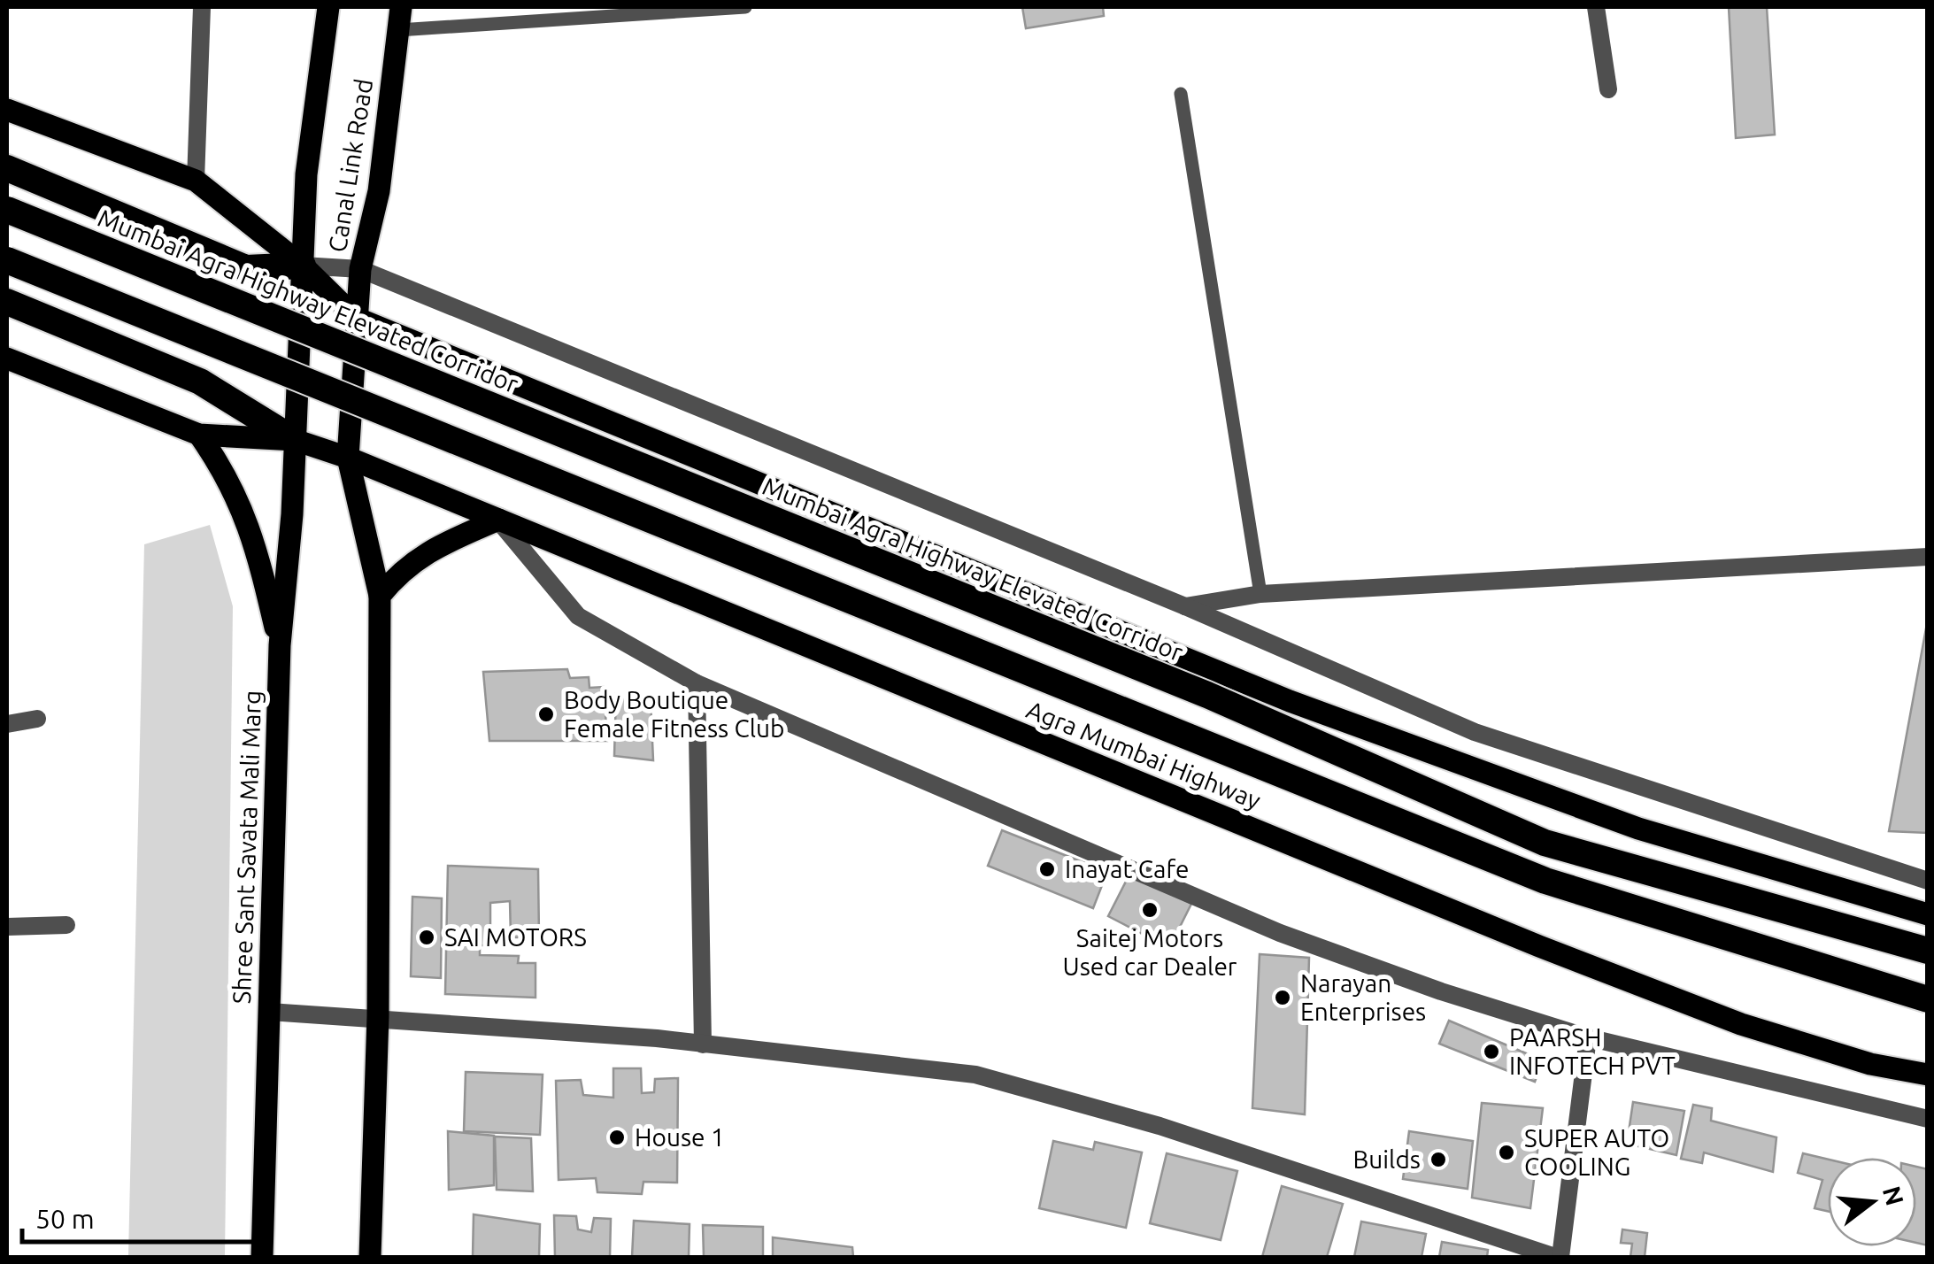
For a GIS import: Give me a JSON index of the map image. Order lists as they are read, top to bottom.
{
  "streets": {
    "highway": ["Mumbai Agra Highway Elevated Corridor"],
    "main road": ["Canal Link Road", "Agra Mumbai Highway", "Shree Sant Savata Mali Marg"]
  },
  "crossings": [
    ["Canal Link Road", "Agra Mumbai Highway"],
    ["Canal Link Road", "Shree Sant Savata Mali Marg"],
    ["Agra Mumbai Highway", "Shree Sant Savata Mali Marg"]
  ],
  "places": [
    "Body Boutique Female Fitness Club",
    "Inayat Cafe",
    "Saitej Motors Used car Dealer",
    "SAI MOTORS",
    "Narayan Enterprises",
    "PAARSH INFOTECH PVT",
    "House 1",
    "SUPER AUTO COOLING",
    "Builds"
  ],
  "scale_bar": "50 m",
  "north": "right"
}
